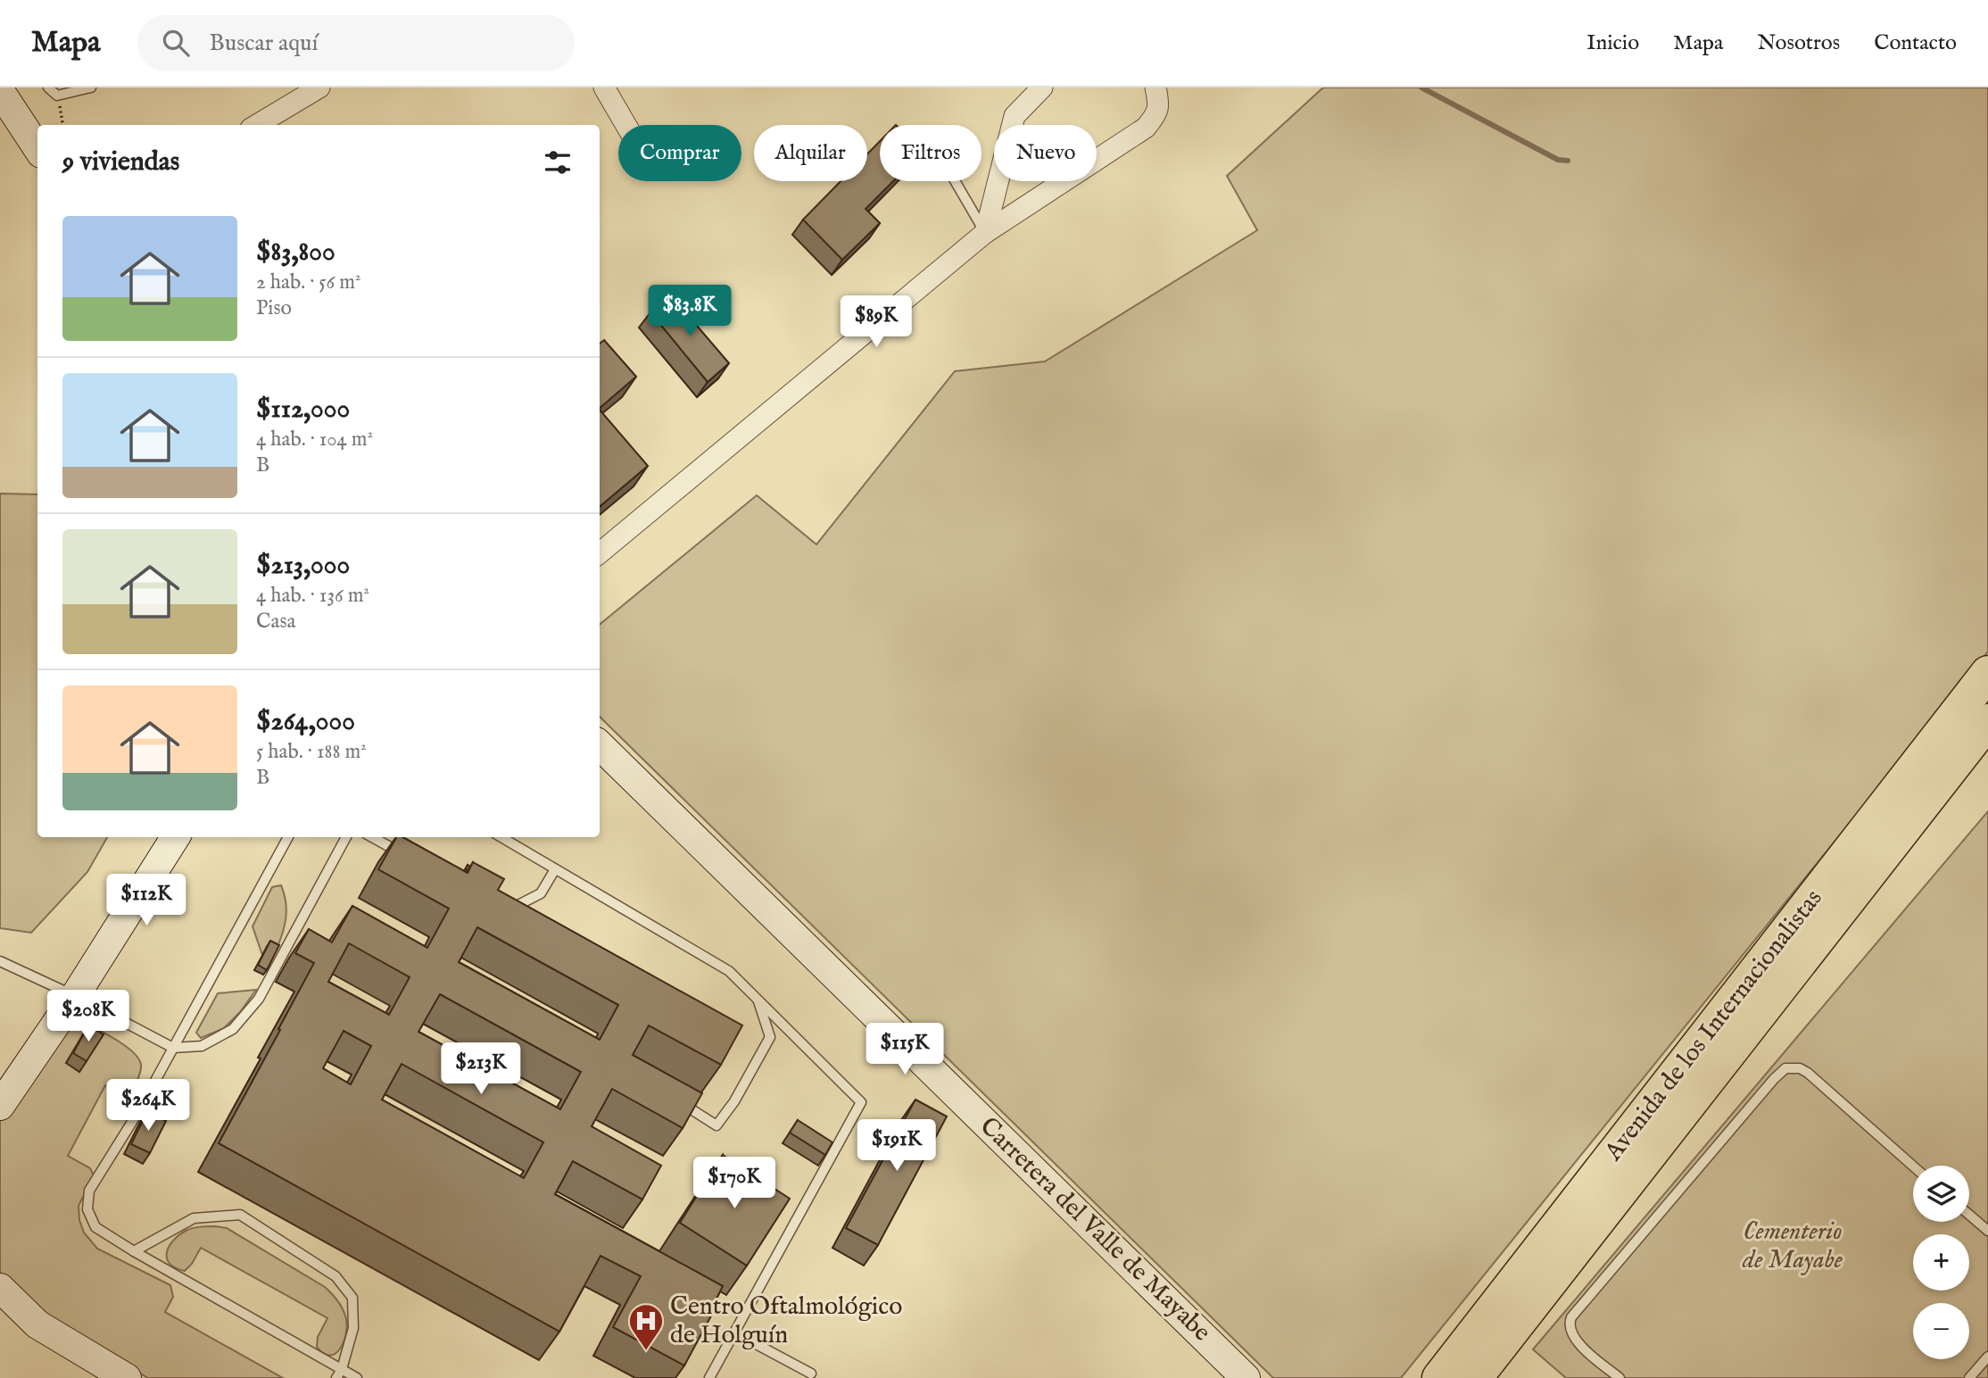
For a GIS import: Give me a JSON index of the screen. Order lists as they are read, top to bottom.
{
  "streets": {
    "highway": ["Avenida de los Internacionalistas"],
    "main road": ["Carretera del Valle de Mayabe"]
  },
  "parks": ["Cementerio de Mayabe"],
  "places": {
    "hospital": ["Centro Oftalmológico de Holguín"]
  },
  "page": {
    "header": "Mapa",
    "search": "Buscar aquí",
    "nav": [
      "Inicio",
      "Mapa",
      "Nosotros",
      "Contacto"
    ],
    "chip": [
      "Comprar",
      "Alquilar",
      "Filtros",
      "Nuevo"
    ],
    "heading": "9 viviendas",
    "list": [
      {
        "name": "$83,800",
        "note": "2 hab. · 56 m² · Piso"
      },
      {
        "name": "$112,000",
        "note": "4 hab. · 104 m² · B"
      },
      {
        "name": "$213,000",
        "note": "4 hab. · 136 m² · Casa"
      },
      {
        "name": "$264,000",
        "note": "5 hab. · 188 m² · B"
      }
    ],
    "price": [
      "$83.8K",
      "$89K",
      "$112K",
      "$208K",
      "$115K",
      "$213K",
      "$264K",
      "$191K",
      "$170K"
    ],
    "map_buttons": ["+", "−"]
  }
}
